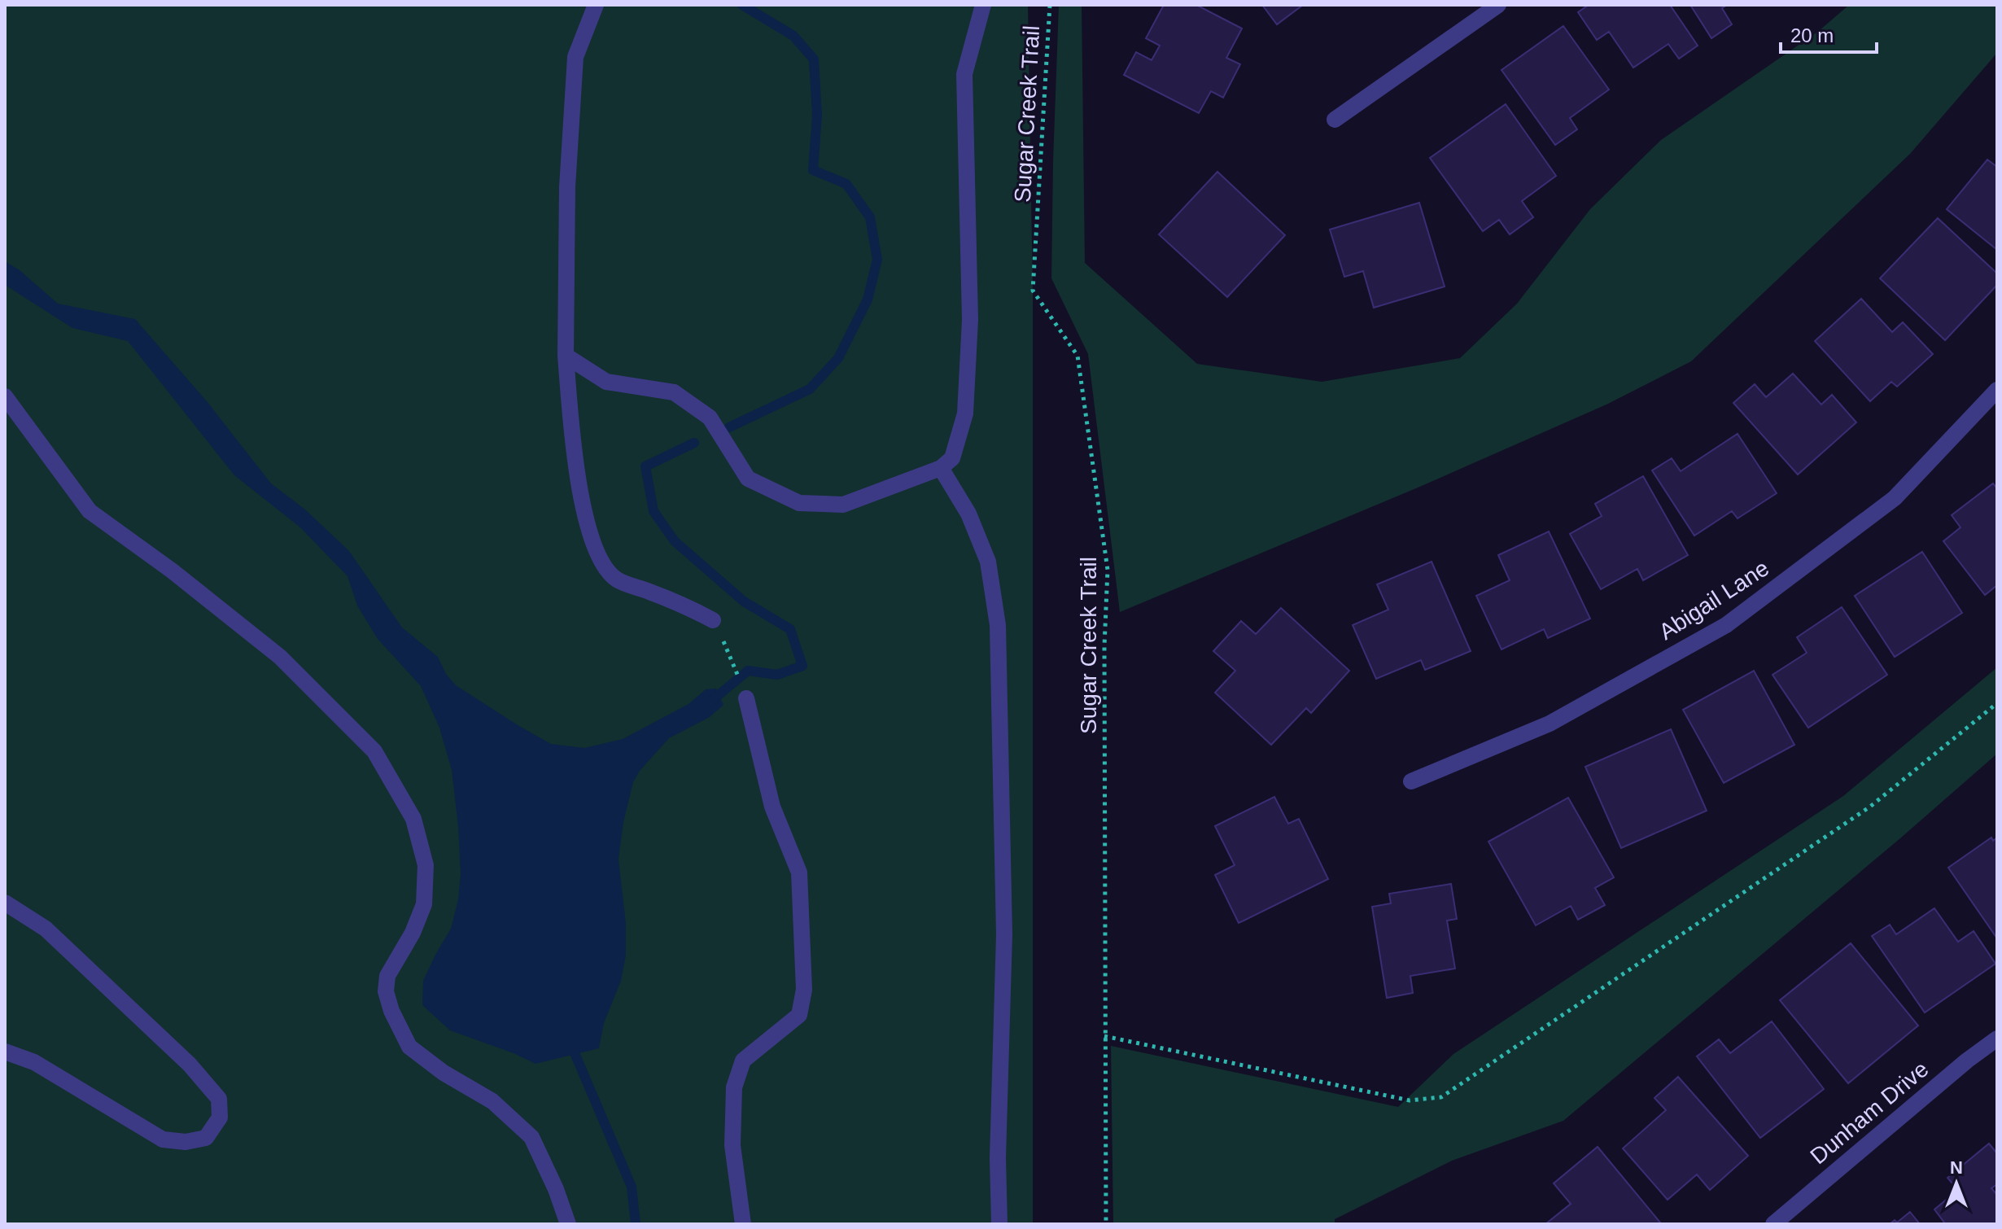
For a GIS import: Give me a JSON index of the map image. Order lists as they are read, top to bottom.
{
  "streets": {
    "street": ["Abigail Lane", "Dunham Drive"],
    "path": ["Sugar Creek Trail"]
  },
  "scale_bar": "20 m",
  "north": "top"
}
